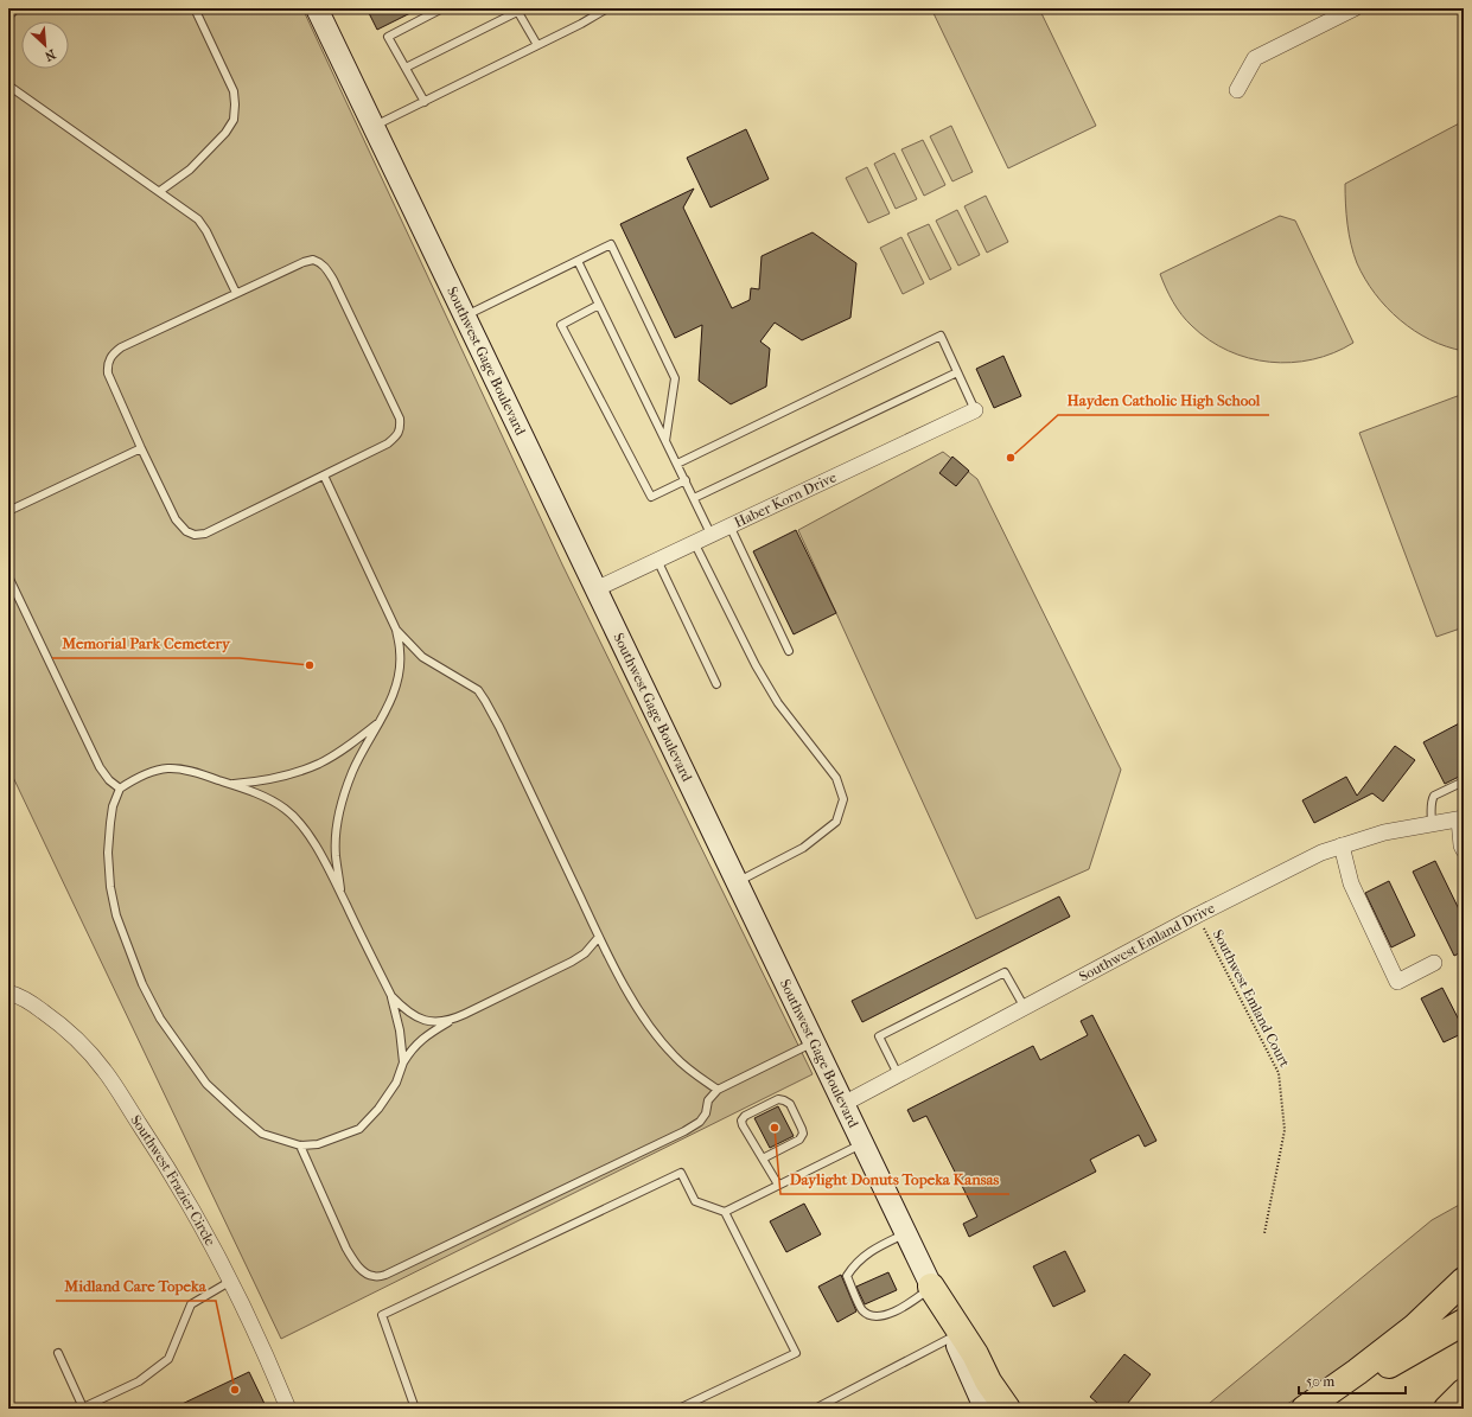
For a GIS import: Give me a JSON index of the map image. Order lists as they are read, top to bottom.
{
  "streets": {
    "main road": ["Southwest Gage Boulevard"],
    "street": ["Haber Korn Drive", "Southwest Emland Drive", "Southwest Frazier Circle"],
    "path": ["Southwest Emland Court"]
  },
  "crossings": [
    ["Southwest Gage Boulevard", "Haber Korn Drive"],
    ["Southwest Gage Boulevard", "Southwest Emland Drive"],
    ["Southwest Emland Drive", "Southwest Emland Court"]
  ],
  "places": [
    "Hayden Catholic High School",
    "Memorial Park Cemetery",
    "Daylight Donuts Topeka Kansas",
    "Midland Care Topeka"
  ],
  "scale_bar": "50 m",
  "north": "bottom right"
}
